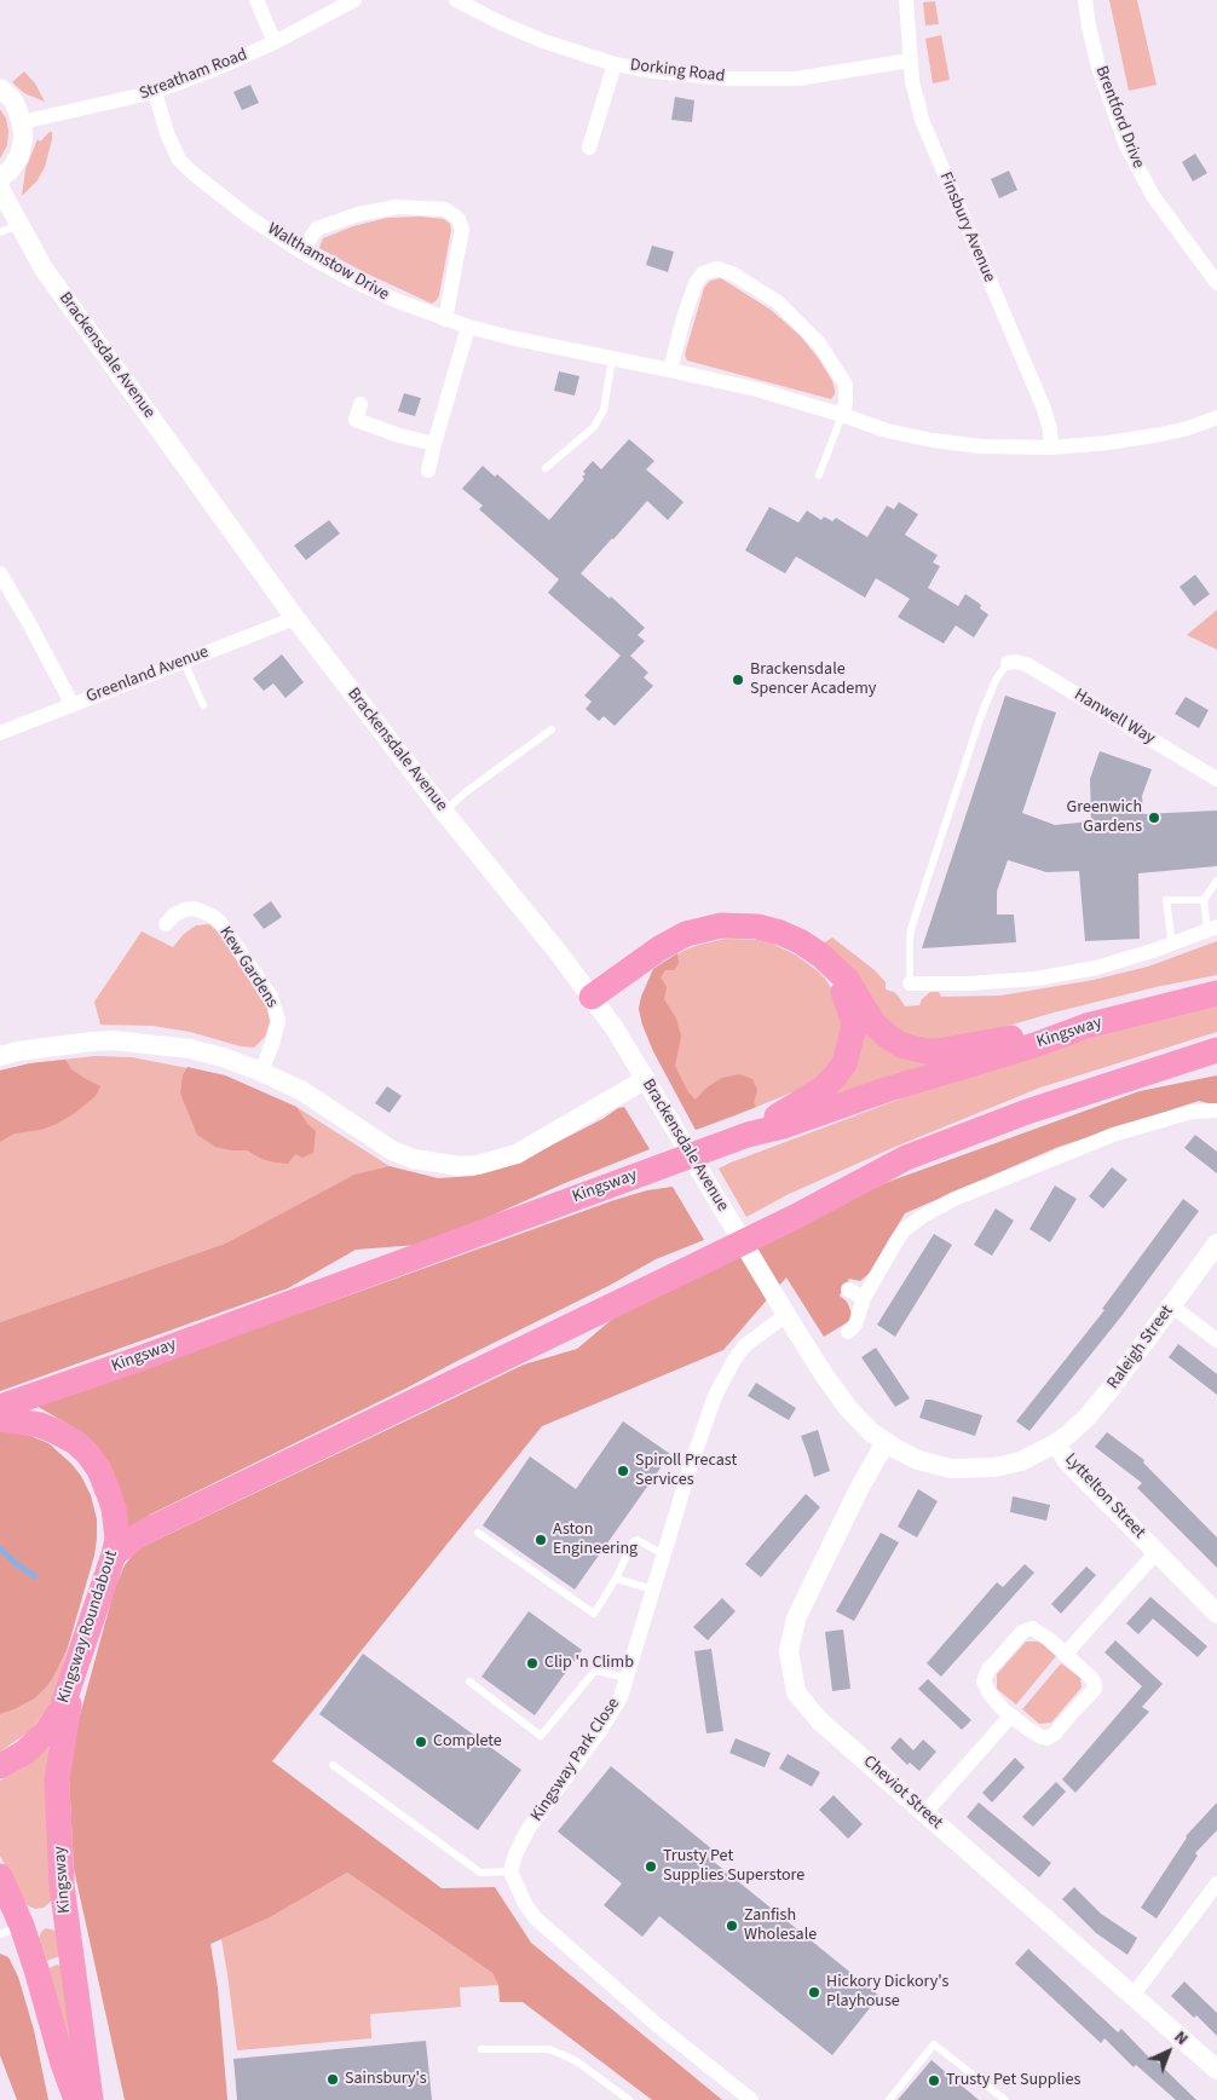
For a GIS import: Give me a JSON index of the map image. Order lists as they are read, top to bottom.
{
  "streets": {
    "highway": ["Kingsway", "Kingsway Roundabout"],
    "street": [
      "Dorking Road",
      "Streatham Road",
      "Brentford Drive",
      "Finsbury Avenue",
      "Walthamstow Drive",
      "Brackensdale Avenue",
      "Greenland Avenue",
      "Hanwell Way",
      "Kew Gardens",
      "Raleigh Street",
      "Lyttelton Street",
      "Kingsway Park Close",
      "Cheviot Street"
    ]
  },
  "crossings": [
    ["Dorking Road", "Finsbury Avenue"],
    ["Streatham Road", "Walthamstow Drive"],
    ["Finsbury Avenue", "Walthamstow Drive"],
    ["Brackensdale Avenue", "Greenland Avenue"],
    ["Brackensdale Avenue", "Lyttelton Street"],
    ["Brackensdale Avenue", "Kingsway Park Close"],
    ["Kingsway", "Kingsway Roundabout"],
    ["Raleigh Street", "Lyttelton Street"],
    ["Lyttelton Street", "Kingsway Park Close"],
    ["Lyttelton Street", "Cheviot Street"]
  ],
  "places": [
    "Brackensdale Spencer Academy",
    "Greenwich Gardens",
    "Spiroll Precast Services",
    "Aston Engineering",
    "Clip 'n Climb",
    "Complete",
    "Trusty Pet Supplies Superstore",
    "Zanfish Wholesale",
    "Hickory Dickory's Playhouse",
    "Sainsbury's",
    "Trusty Pet Supplies"
  ],
  "north": "top right"
}
